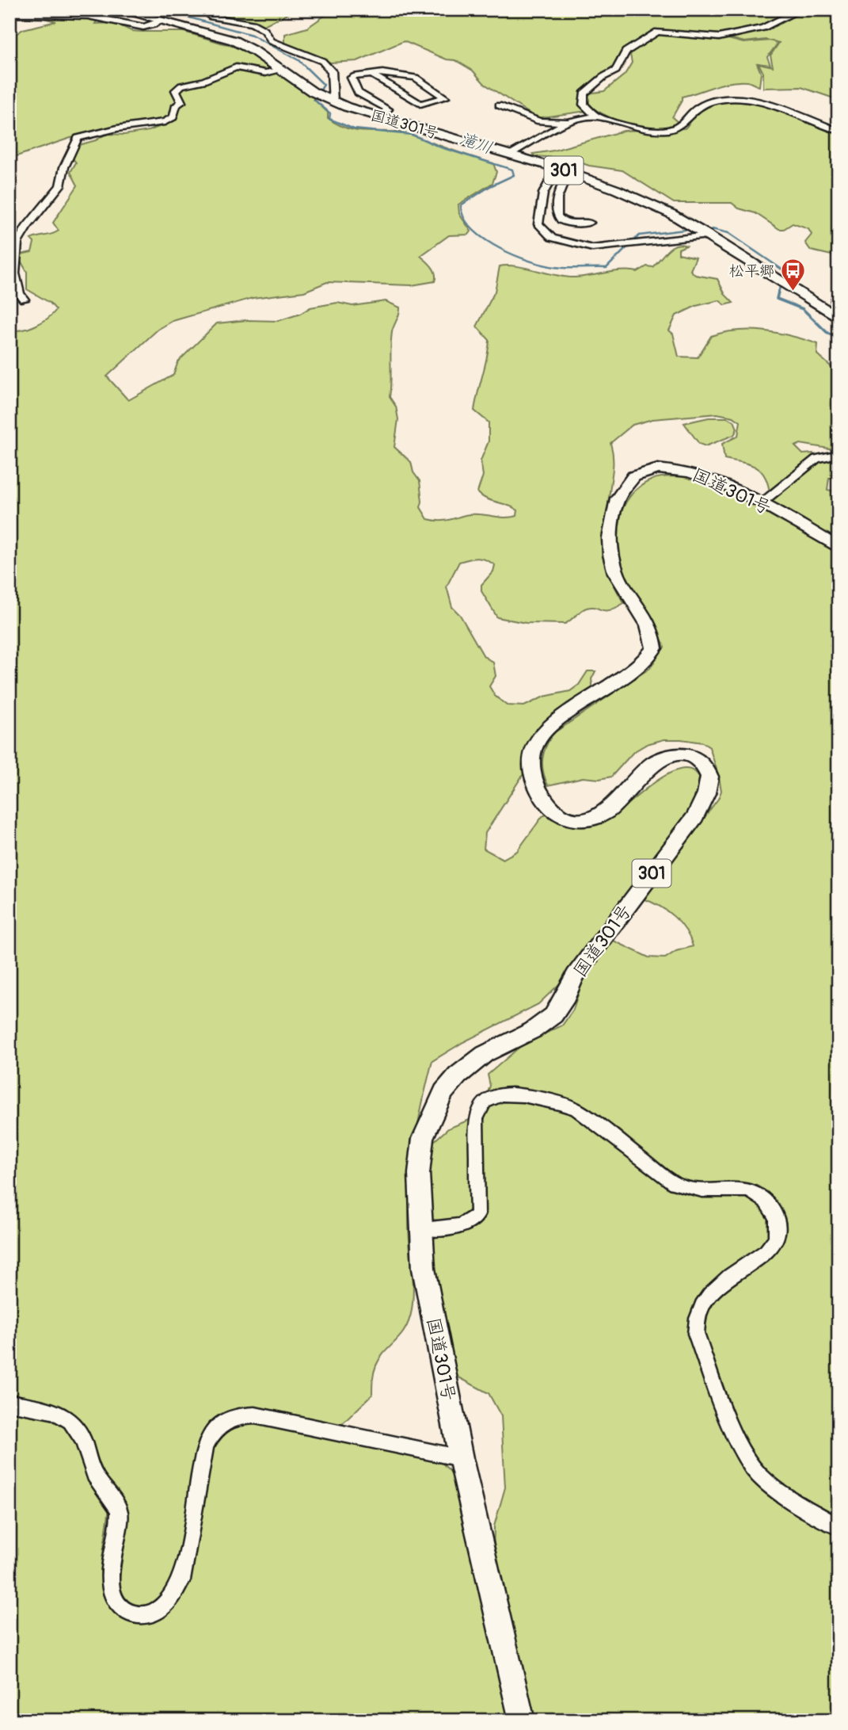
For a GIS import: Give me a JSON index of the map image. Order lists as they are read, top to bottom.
{
  "streets": {
    "highway": ["国道301号", "301"]
  },
  "water": ["滝川"],
  "places": {
    "bus stop": ["松平郷"]
  }
}
